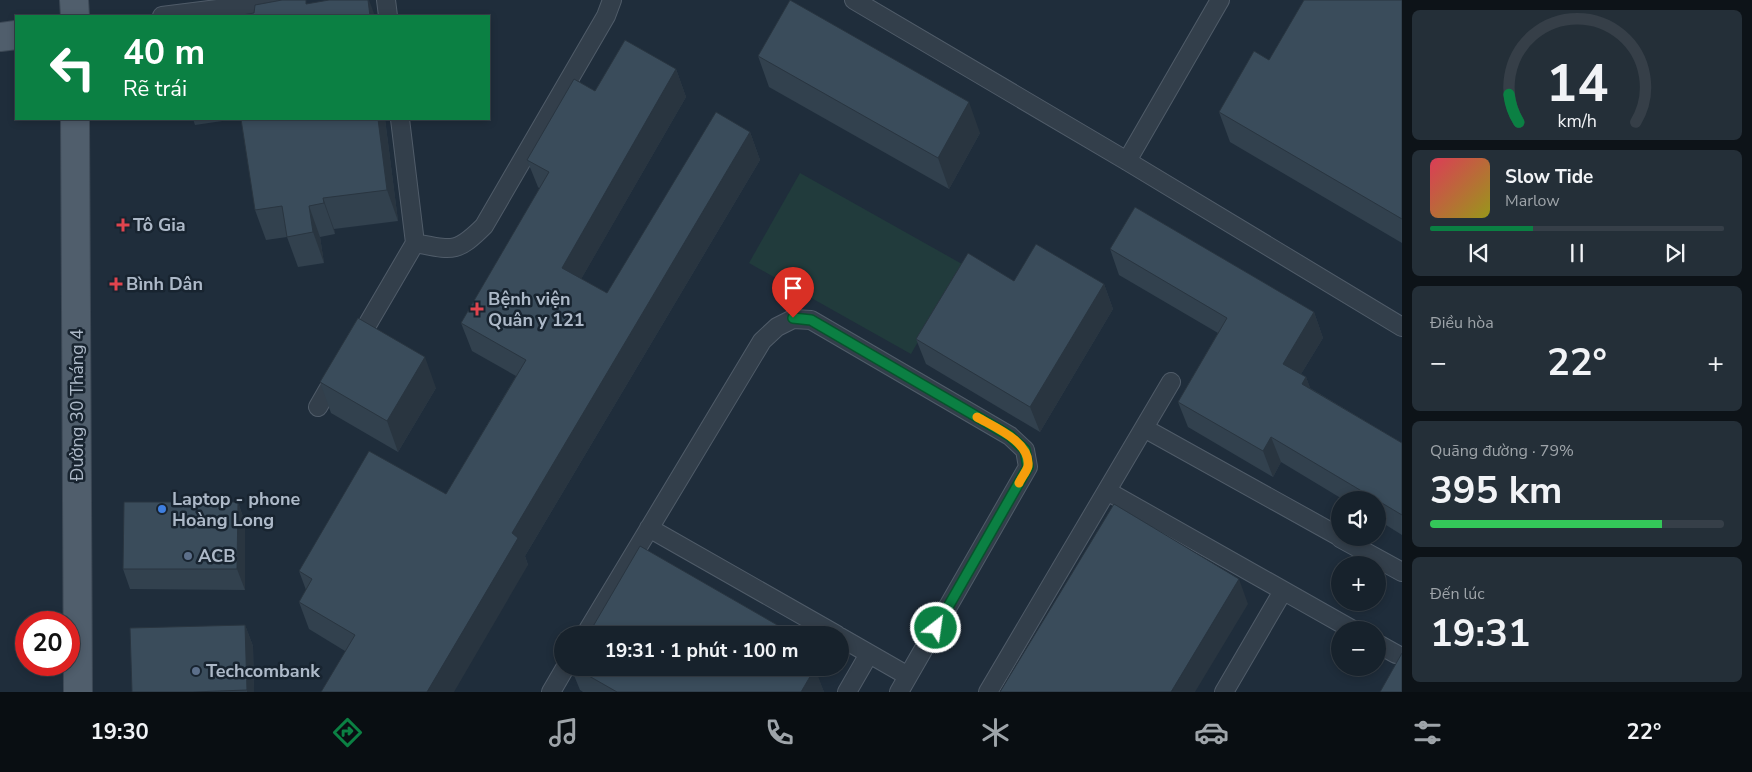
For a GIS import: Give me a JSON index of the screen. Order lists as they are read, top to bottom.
{
  "streets": {
    "main road": ["Đường 30 Tháng 4"]
  },
  "places": {
    "health": ["Tô Gia", "Bình Dân", "Bệnh viện Quân y 121"],
    "other": ["Laptop - phone Hoàng Long", "ACB", "Techcombank"]
  },
  "page": {
    "turn": ["40 m", "Rẽ trái"],
    "song": ["Slow Tide", "Marlow"],
    "tile": [
      "Điều hòa",
      ["Quãng đường · 79%", "395 km"],
      ["Đến lúc", "19:31"]
    ],
    "heat": ["−", "22°", "+"],
    "map_buttons": ["+", "−"],
    "limit": "20",
    "trip": "19:31 · 1 phút · 100 m",
    "tabs": ["19:30", "22°"],
    "gauge": ["14", "km/h"]
  }
}
